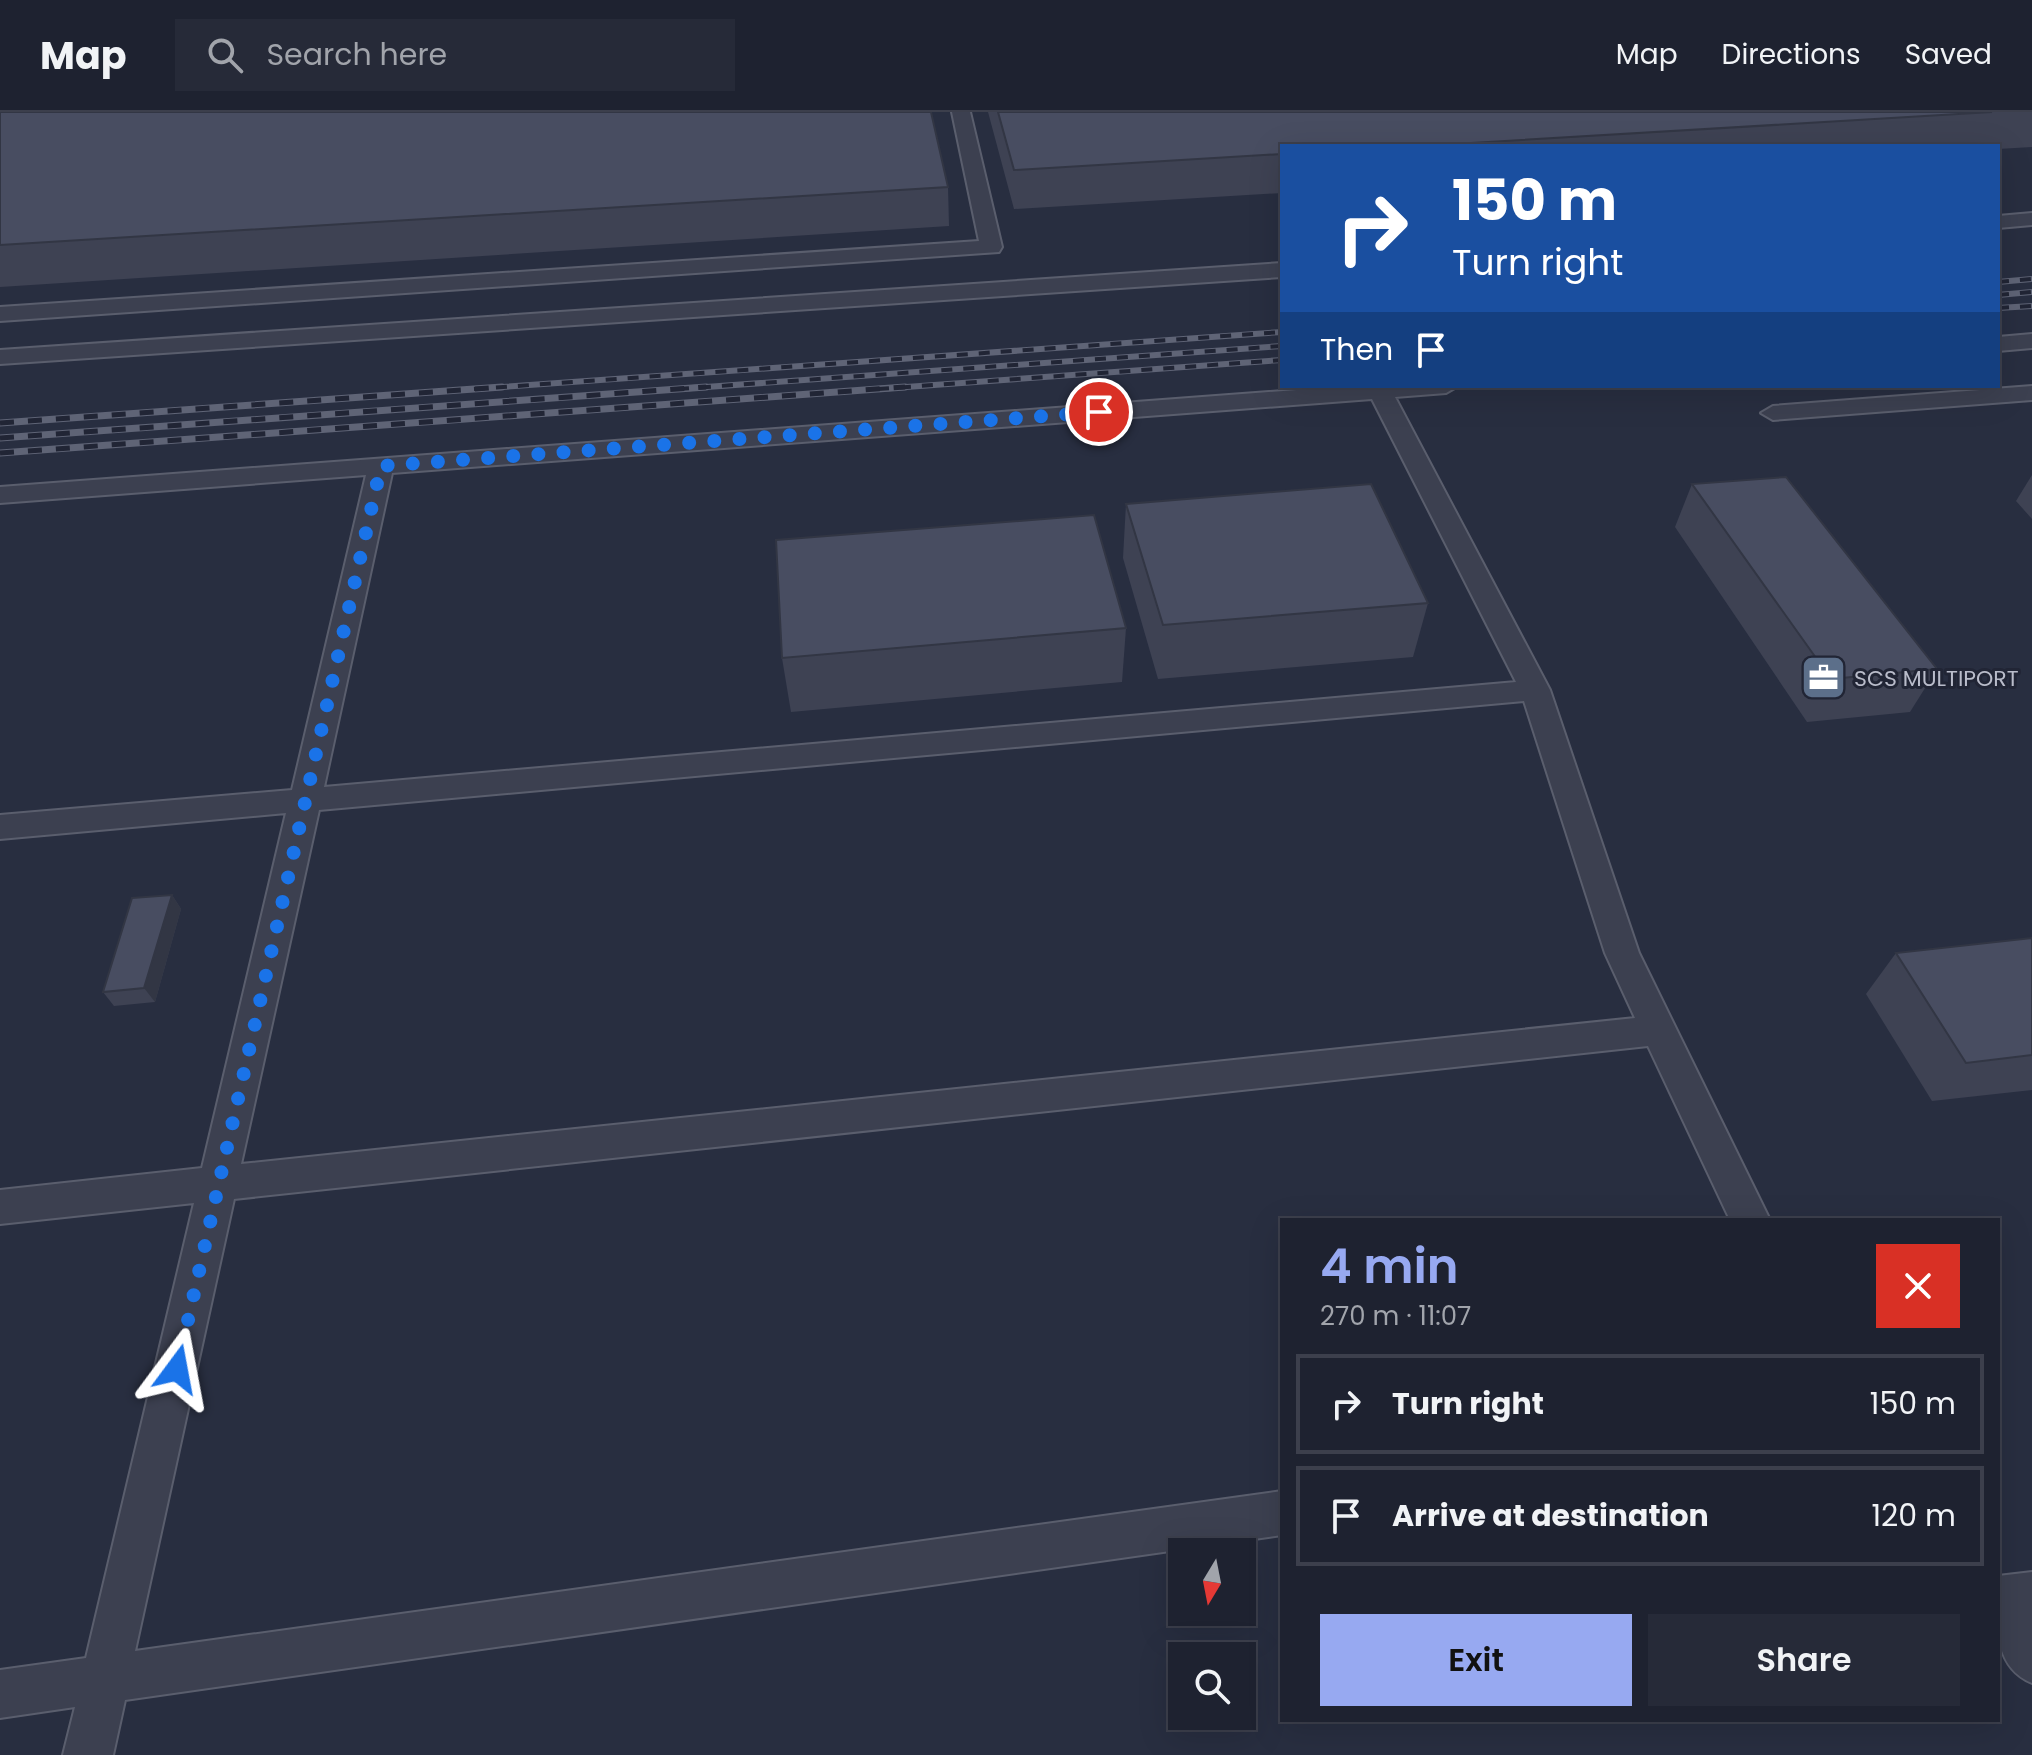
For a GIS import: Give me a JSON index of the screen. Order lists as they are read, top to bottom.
{
  "places": {
    "office": ["SCS MULTIPORT"]
  },
  "north": "bottom",
  "page": {
    "header": "Map",
    "search": "Search here",
    "nav": ["Map", "Directions", "Saved"],
    "turn": ["150 m", "Turn right"],
    "then": "Then",
    "heading": ["4 min", "270 m · 11:07"],
    "list": [
      {
        "name": "Turn right",
        "value": "150 m"
      },
      {
        "name": "Arrive at destination",
        "value": "120 m"
      }
    ],
    "buttons": ["Exit", "Share"]
  }
}
